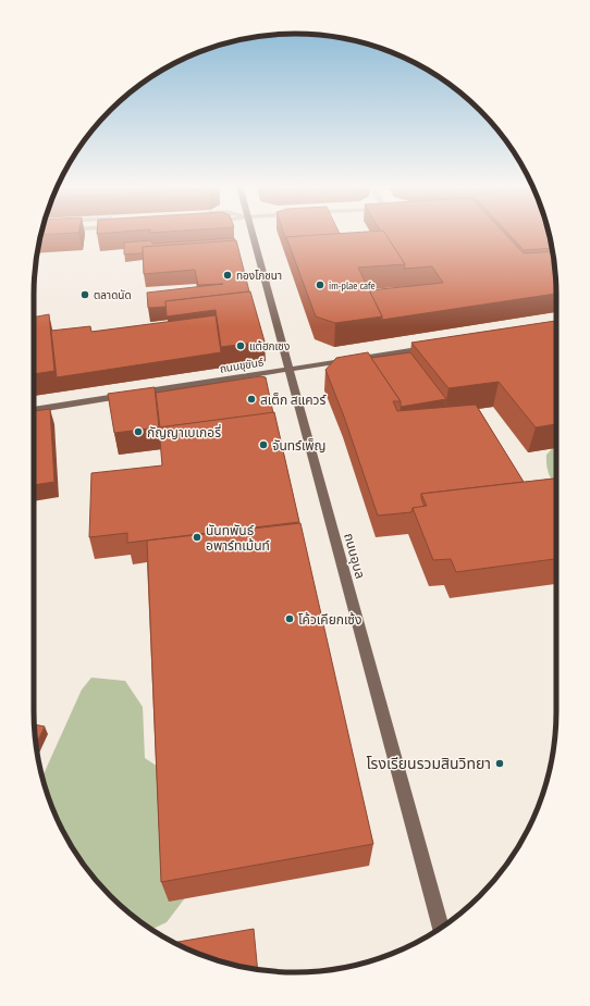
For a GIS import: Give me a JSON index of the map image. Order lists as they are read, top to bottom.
{
  "streets": {
    "main road": ["ถนนขุขันธ์", "ถนนอุบล"]
  },
  "crossings": [
    ["ถนนขุขันธ์", "ถนนอุบล"]
  ],
  "places": [
    "ทองโภชนา",
    "im-plae cafe",
    "ตลาดนัด",
    "แต้ฮกเซง",
    "สเต็ก สแควร์",
    "กัญญาเบเกอรี่",
    "จันทร์เพ็ญ",
    "นันทพันธ์ อพาร์ทเม้นท์",
    "โค้วเคียกเซ้ง",
    "โรงเรียนรวมสินวิทยา"
  ]
}
